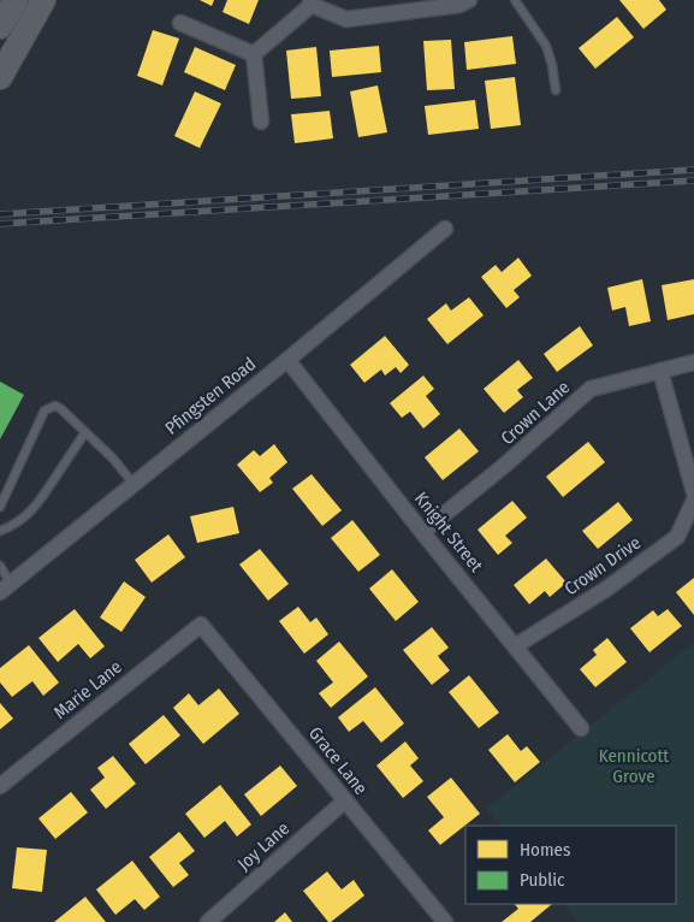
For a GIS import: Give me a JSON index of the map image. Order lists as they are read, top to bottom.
{
  "streets": {
    "street": [
      "Pfingsten Road",
      "Crown Lane",
      "Knight Street",
      "Crown Drive",
      "Marie Lane",
      "Grace Lane",
      "Joy Lane"
    ]
  },
  "crossings": [
    ["Pfingsten Road", "Knight Street"],
    ["Crown Lane", "Knight Street"],
    ["Knight Street", "Crown Drive"],
    ["Marie Lane", "Grace Lane"],
    ["Grace Lane", "Joy Lane"]
  ],
  "parks": ["Kennicott Grove"],
  "legend": ["Homes", "Public"]
}
